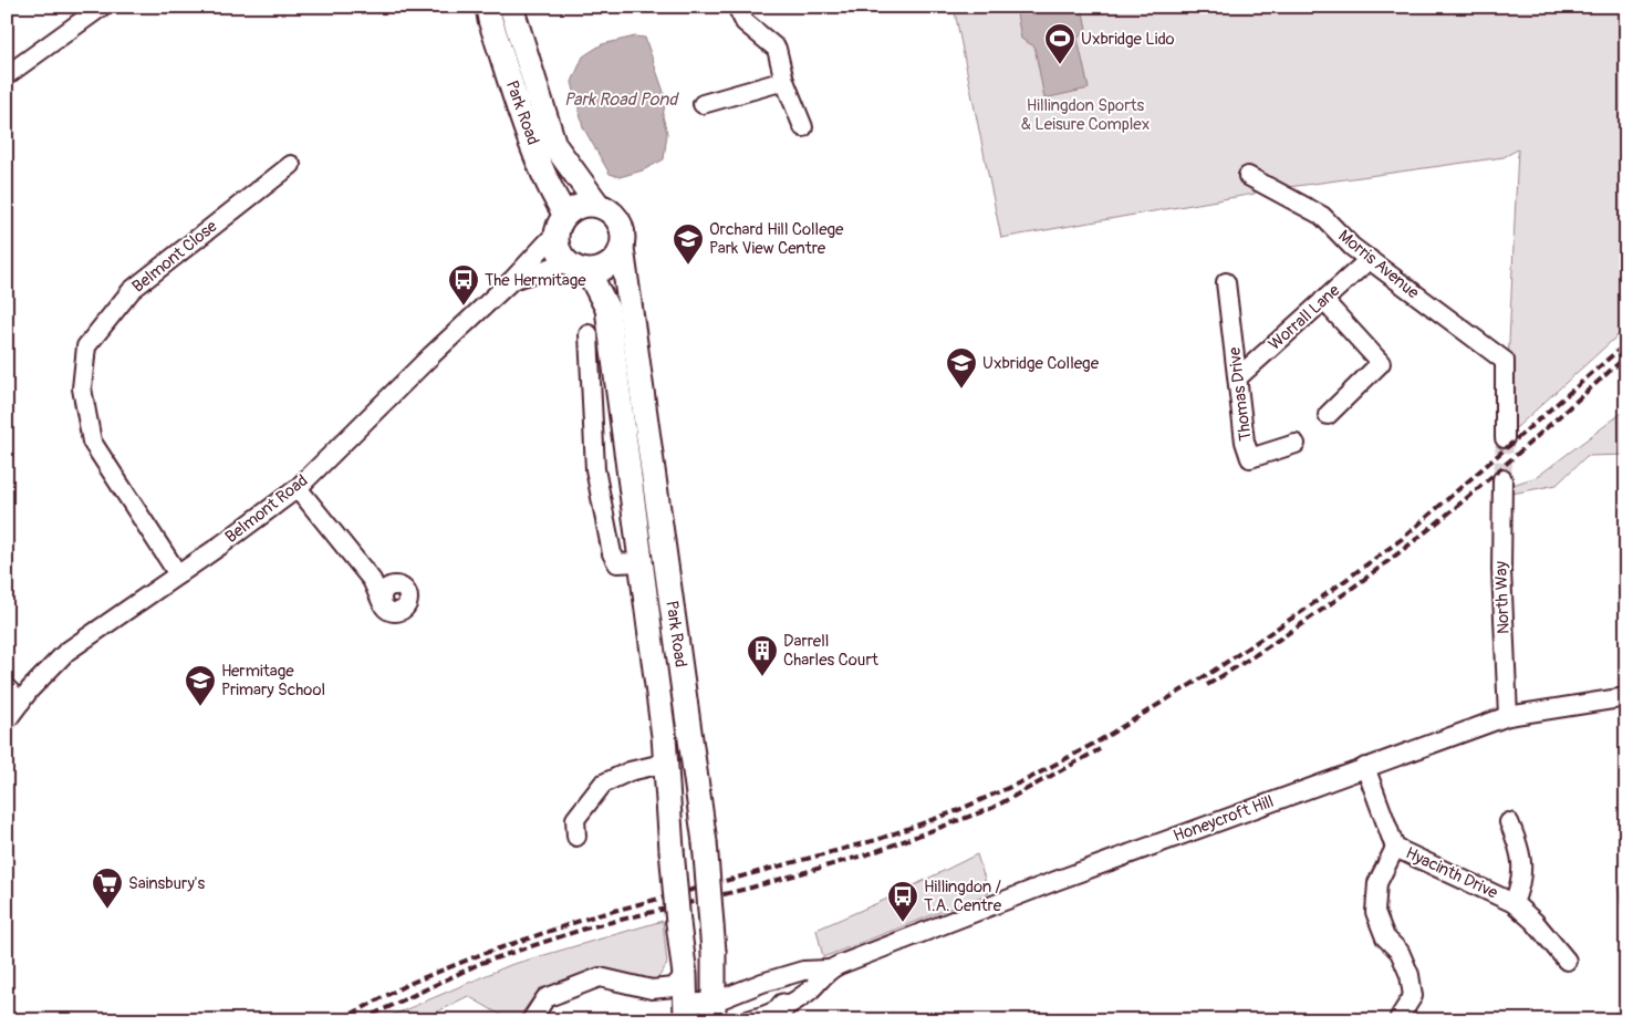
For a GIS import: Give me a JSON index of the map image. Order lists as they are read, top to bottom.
{
  "streets": {
    "main road": ["Park Road"],
    "street": [
      "Belmont Close",
      "Morris Avenue",
      "Worrall Lane",
      "Thomas Drive",
      "Belmont Road",
      "North Way",
      "Honeycroft Hill",
      "Hyacinth Drive"
    ]
  },
  "crossings": [
    ["Park Road", "Belmont Road"],
    ["Park Road", "Honeycroft Hill"],
    ["Belmont Close", "Belmont Road"],
    ["Morris Avenue", "Worrall Lane"],
    ["Worrall Lane", "Thomas Drive"],
    ["North Way", "Honeycroft Hill"],
    ["Honeycroft Hill", "Hyacinth Drive"]
  ],
  "water": ["Park Road Pond"],
  "parks": ["Hillingdon Sports & Leisure Complex"],
  "places": {
    "sports": ["Uxbridge Lido"],
    "school or university": ["Orchard Hill College Park View Centre", "Uxbridge College", "Hermitage Primary School"],
    "bus stop": ["The Hermitage", "Hillingdon / T.A. Centre"],
    "building": ["Darrell Charles Court"],
    "supermarket": ["Sainsbury's"]
  }
}
